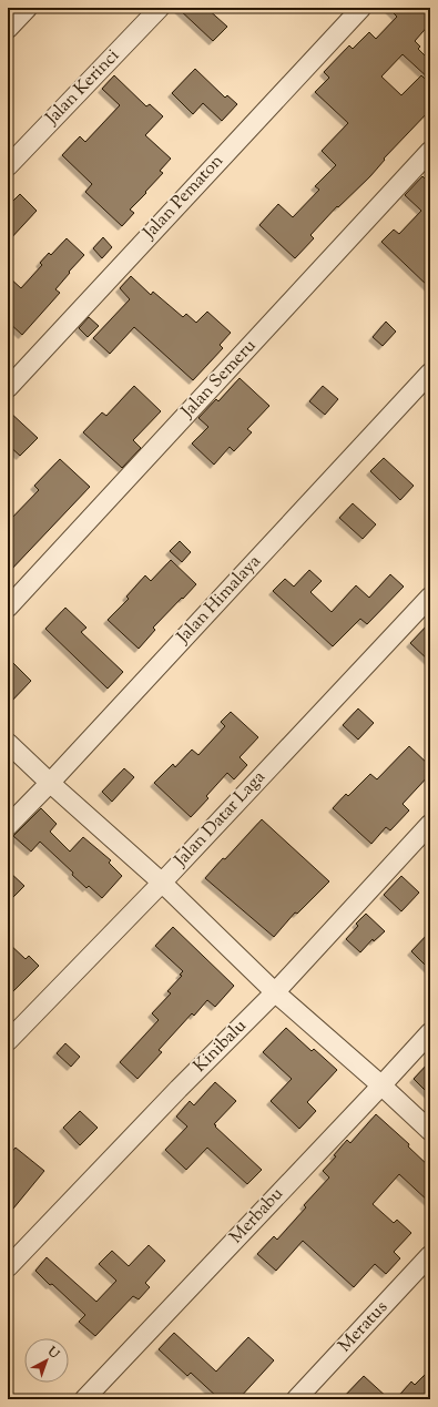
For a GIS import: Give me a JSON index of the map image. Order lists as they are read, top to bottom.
{
  "streets": {
    "street": [
      "Jalan Kerinci",
      "Jalan Pematon",
      "Jalan Semeru",
      "Jalan Himalaya",
      "Jalan Datar Laga",
      "Kinibalu",
      "Merbabu",
      "Meratus"
    ]
  },
  "north": "top right"
}
